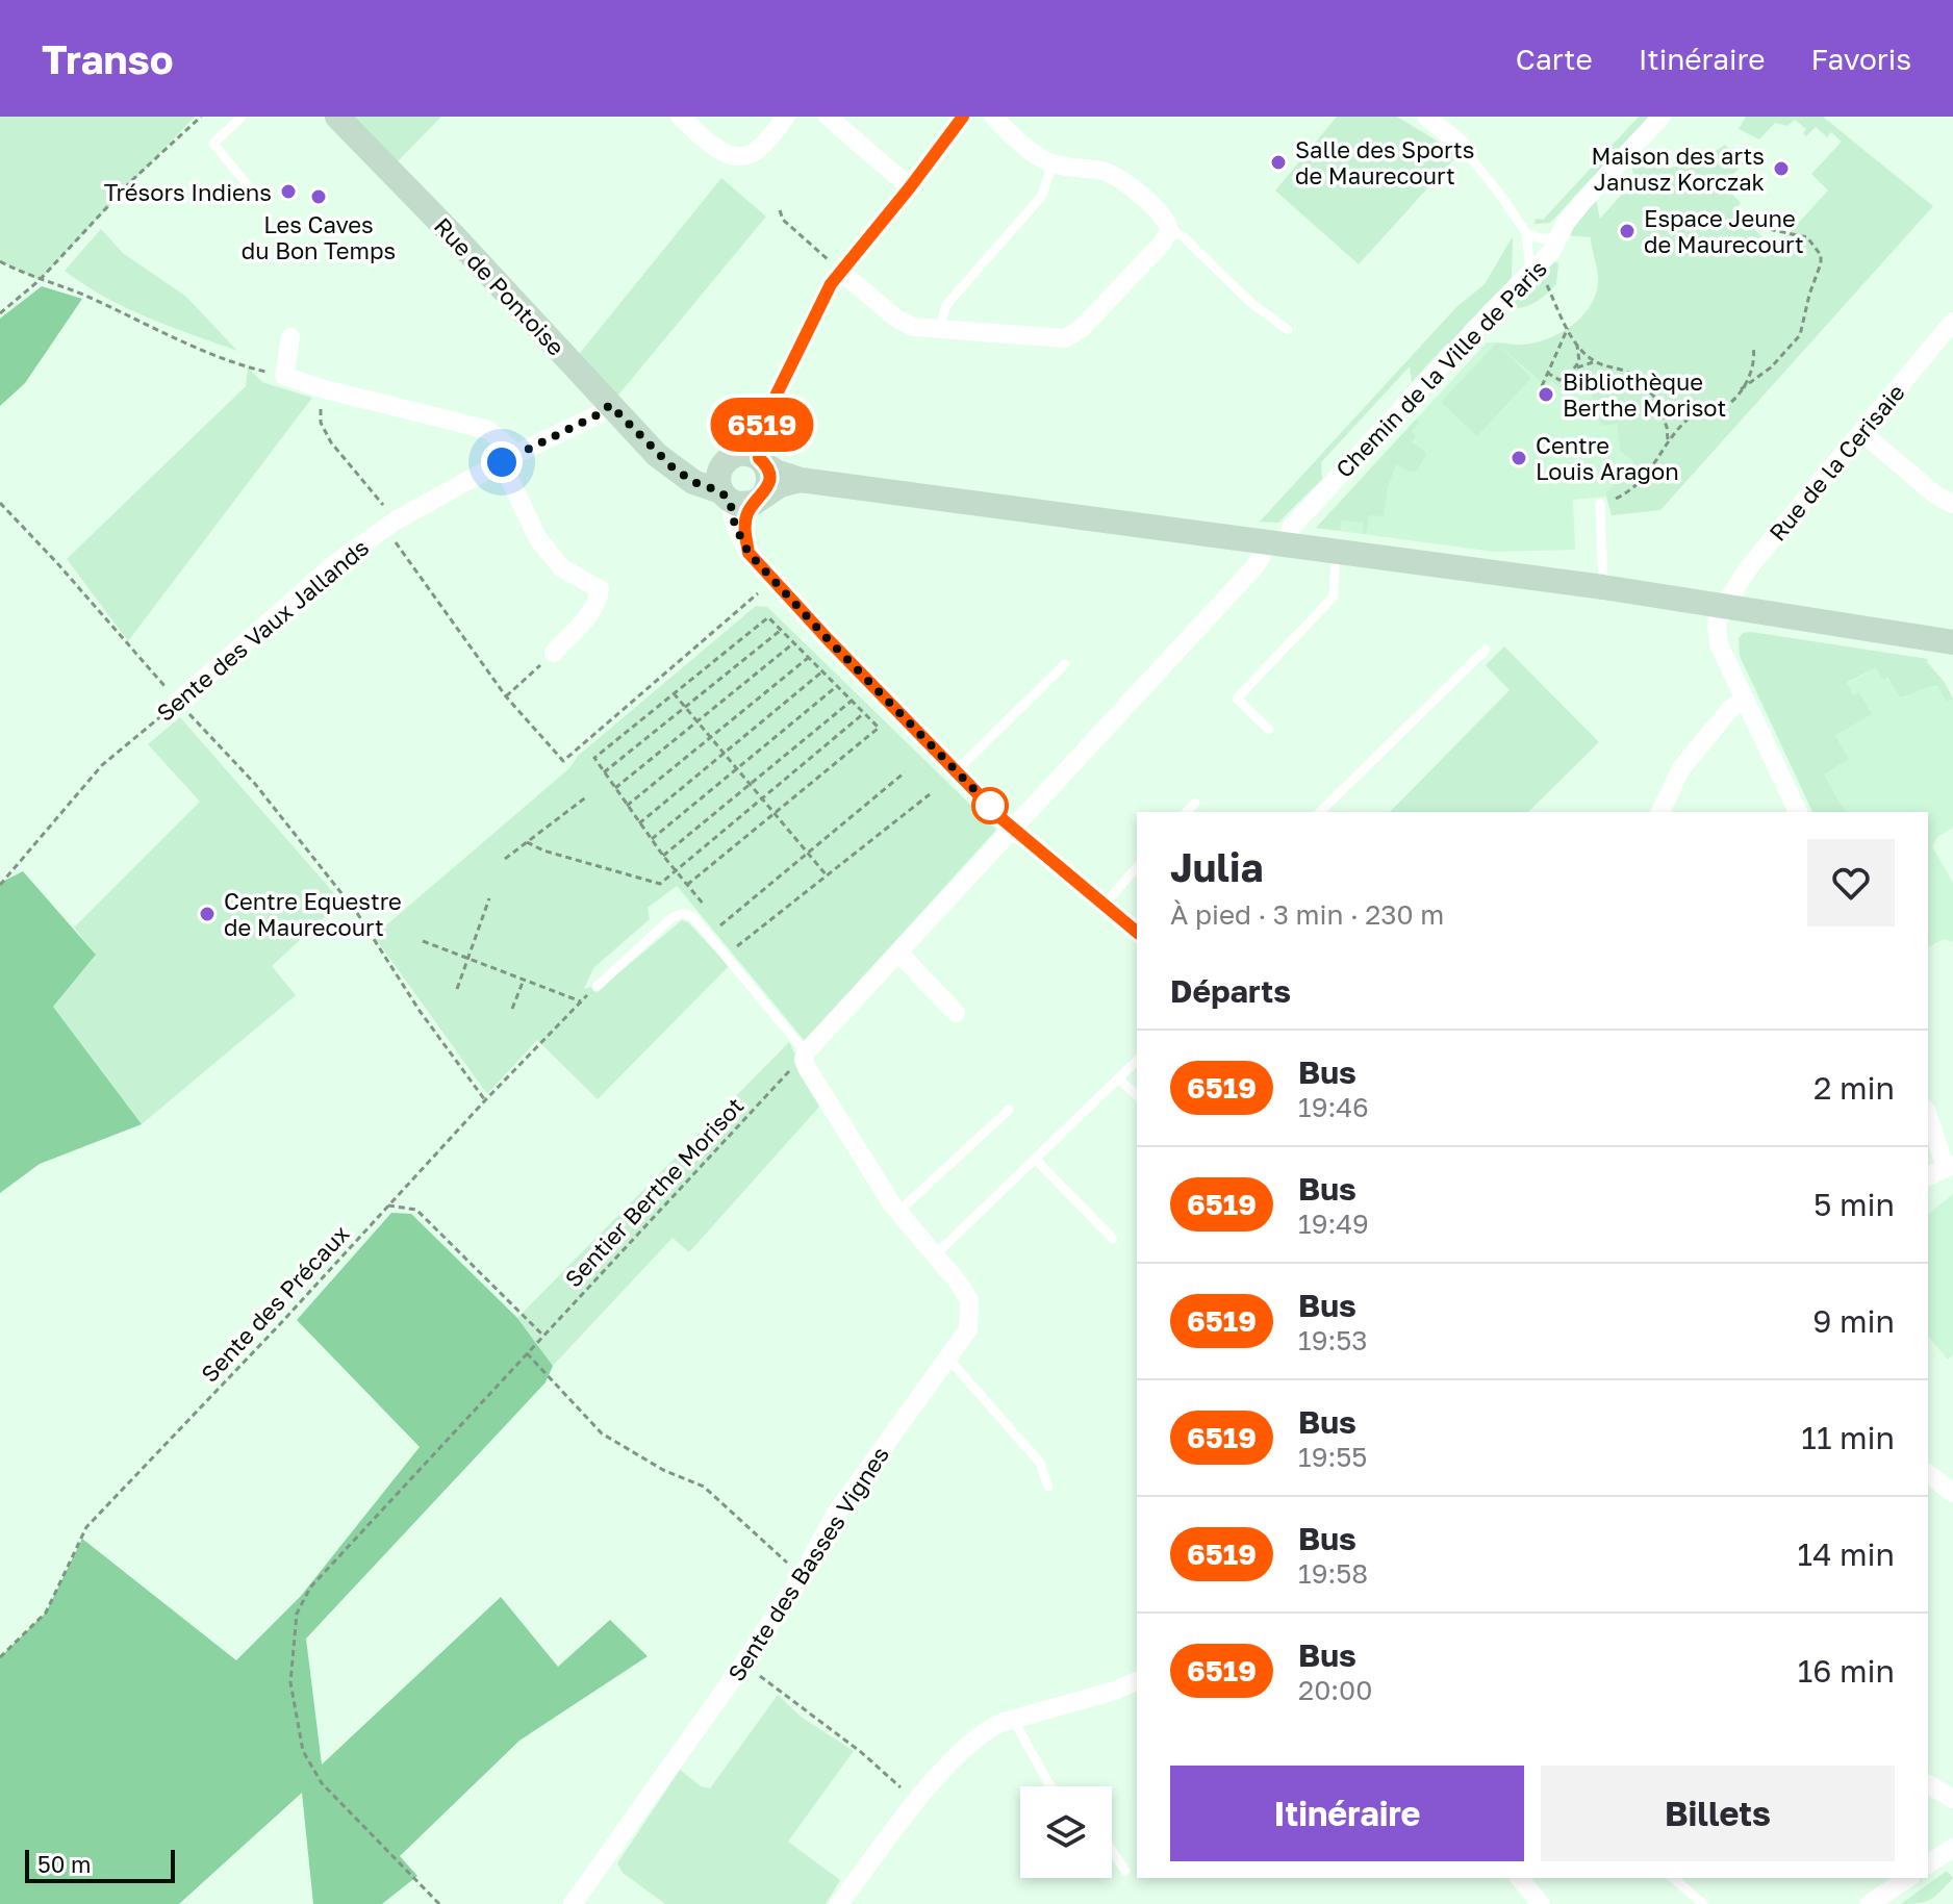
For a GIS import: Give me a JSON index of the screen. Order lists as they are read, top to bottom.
{
  "streets": {
    "main road": ["Rue de Pontoise"],
    "street": [
      "Chemin de la Ville de Paris",
      "Rue de la Cerisaie",
      "Sente des Vaux Jallands",
      "Sente des Basses Vignes"
    ],
    "path": ["Sentier Berthe Morisot", "Sente des Précaux"]
  },
  "crossings": [
    ["Rue de Pontoise", "Sente des Vaux Jallands"],
    ["Sentier Berthe Morisot", "Sente des Basses Vignes"],
    ["Sente des Précaux", "Sente des Basses Vignes"]
  ],
  "places": [
    "Salle des Sports de Maurecourt",
    "Maison des arts Janusz Korczak",
    "Trésors Indiens",
    "Les Caves du Bon Temps",
    "Espace Jeune de Maurecourt",
    "Bibliothèque Berthe Morisot",
    "Centre Louis Aragon",
    "Centre Equestre de Maurecourt"
  ],
  "lines": ["bus line 6519"],
  "scale_bar": "50 m",
  "page": {
    "header": "Transo",
    "nav": ["Carte", "Itinéraire", "Favoris"],
    "on_map": "6519",
    "heading": [
      ["Julia", "À pied · 3 min · 230 m"],
      "Départs"
    ],
    "list": [
      {
        "mark": "6519",
        "name": "Bus",
        "note": "19:46",
        "value": "2 min"
      },
      {
        "mark": "6519",
        "name": "Bus",
        "note": "19:49",
        "value": "5 min"
      },
      {
        "mark": "6519",
        "name": "Bus",
        "note": "19:53",
        "value": "9 min"
      },
      {
        "mark": "6519",
        "name": "Bus",
        "note": "19:55",
        "value": "11 min"
      },
      {
        "mark": "6519",
        "name": "Bus",
        "note": "19:58",
        "value": "14 min"
      },
      {
        "mark": "6519",
        "name": "Bus",
        "note": "20:00",
        "value": "16 min"
      }
    ],
    "buttons": ["Itinéraire", "Billets"],
    "scale": "50 m"
  }
}
